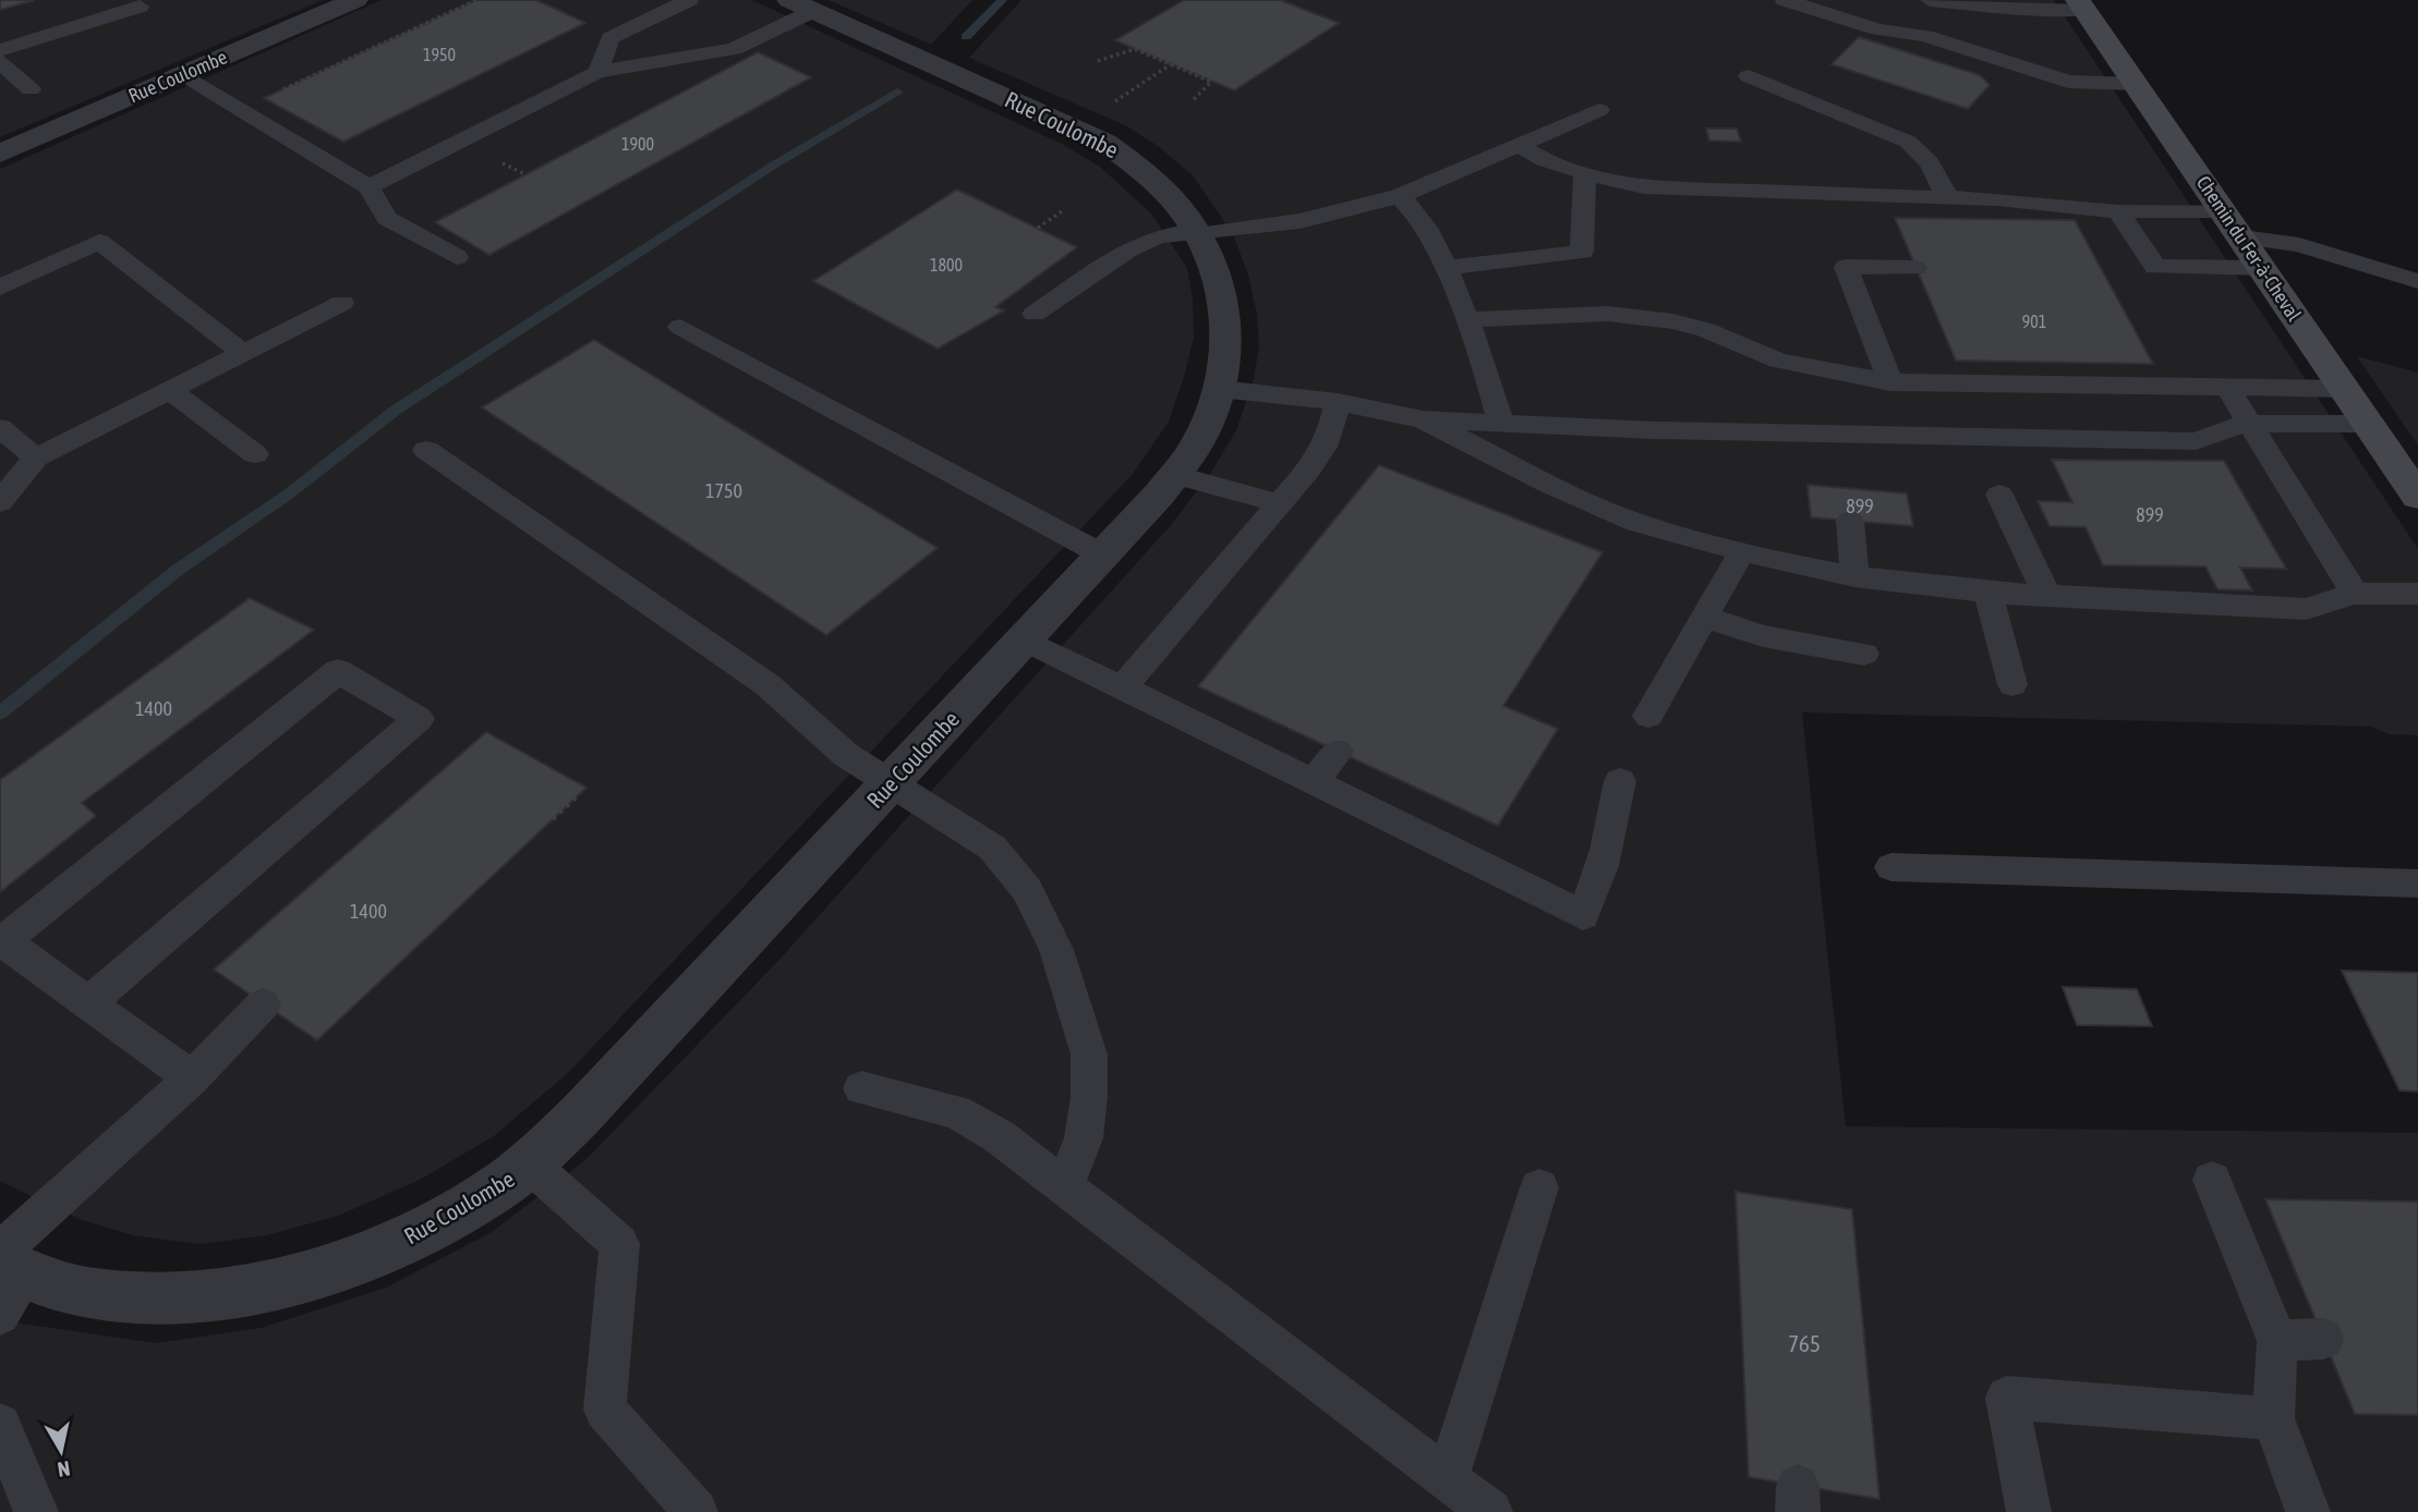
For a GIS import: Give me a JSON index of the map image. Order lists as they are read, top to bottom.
{
  "streets": {
    "street": ["Rue Coulombe", "Chemin du Fer-à-Cheval"]
  },
  "house_numbers": [
    "1950",
    "1900",
    "1800",
    "901",
    "1750",
    "899",
    "899",
    "1400",
    "1400",
    "765"
  ],
  "north": "bottom"
}
